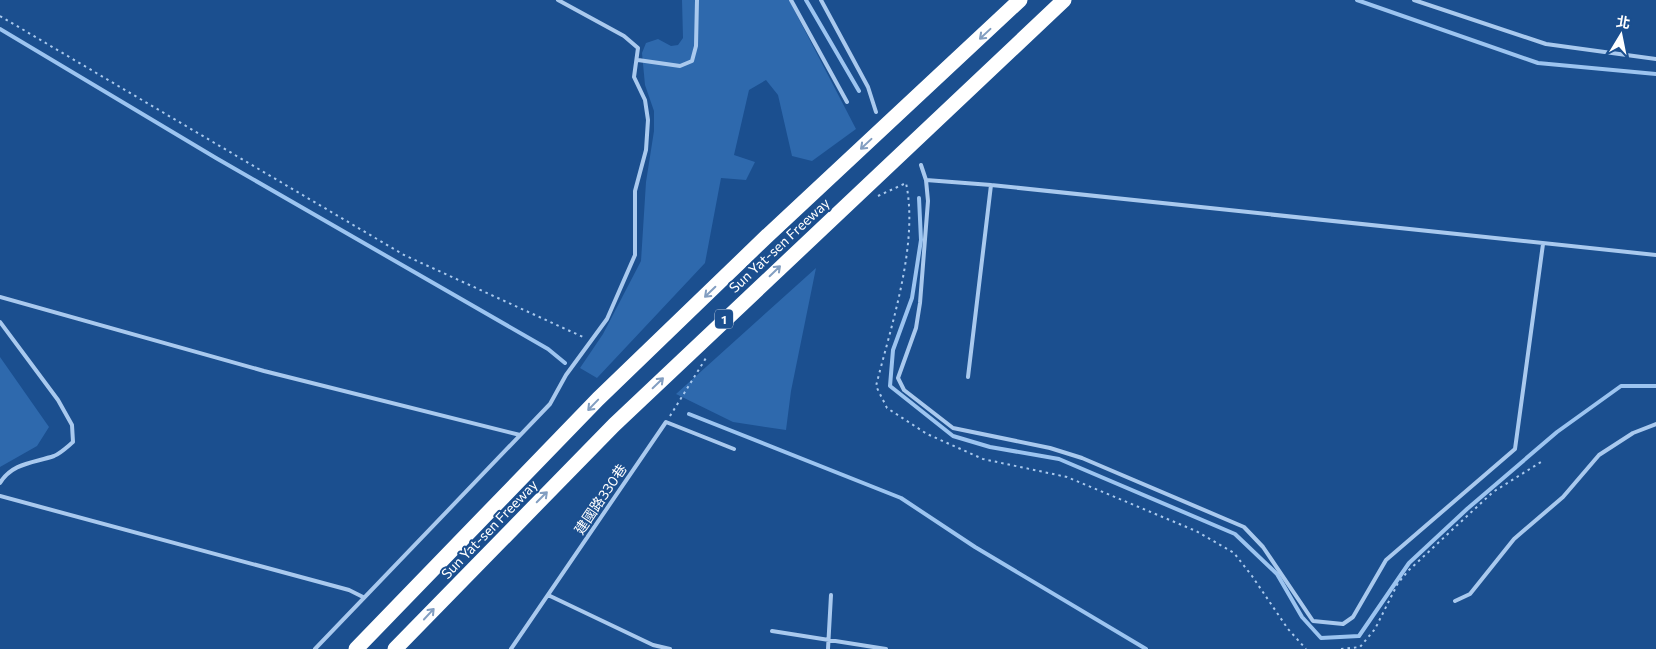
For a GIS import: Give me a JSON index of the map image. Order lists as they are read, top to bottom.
{
  "streets": {
    "highway": ["Sun Yat-sen Freeway", "1"],
    "lane": ["建國路330巷"]
  },
  "north": "top"
}
